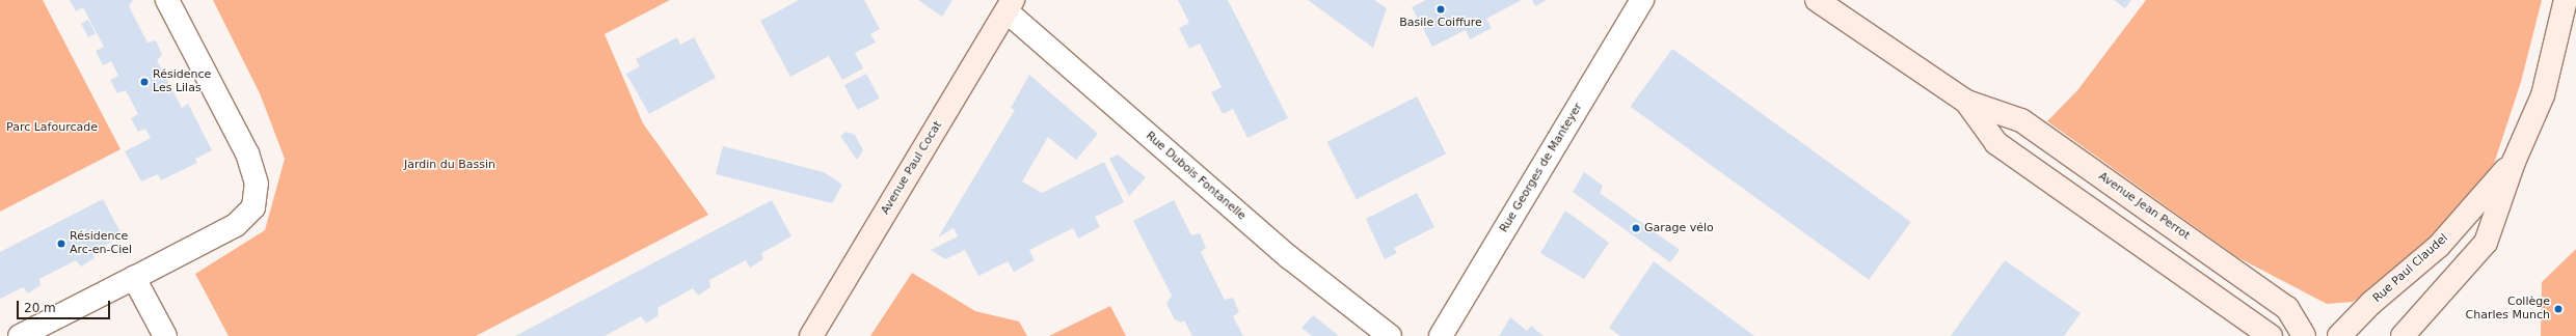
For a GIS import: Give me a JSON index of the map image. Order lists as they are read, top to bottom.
{
  "streets": {
    "main road": ["Avenue Paul Cocat", "Avenue Jean Perrot", "Rue Paul Claudel"],
    "street": ["Rue Georges de Manteyer", "Rue Dubois Fontanelle"]
  },
  "crossings": [
    ["Avenue Paul Cocat", "Rue Dubois Fontanelle"]
  ],
  "parks": ["Parc Lafourcade", "Jardin du Bassin"],
  "places": [
    "Basile Coiffure",
    "Résidence Les Lilas",
    "Garage vélo",
    "Résidence Arc-en-Ciel",
    "Collège Charles Munch"
  ],
  "scale_bar": "20 m"
}
